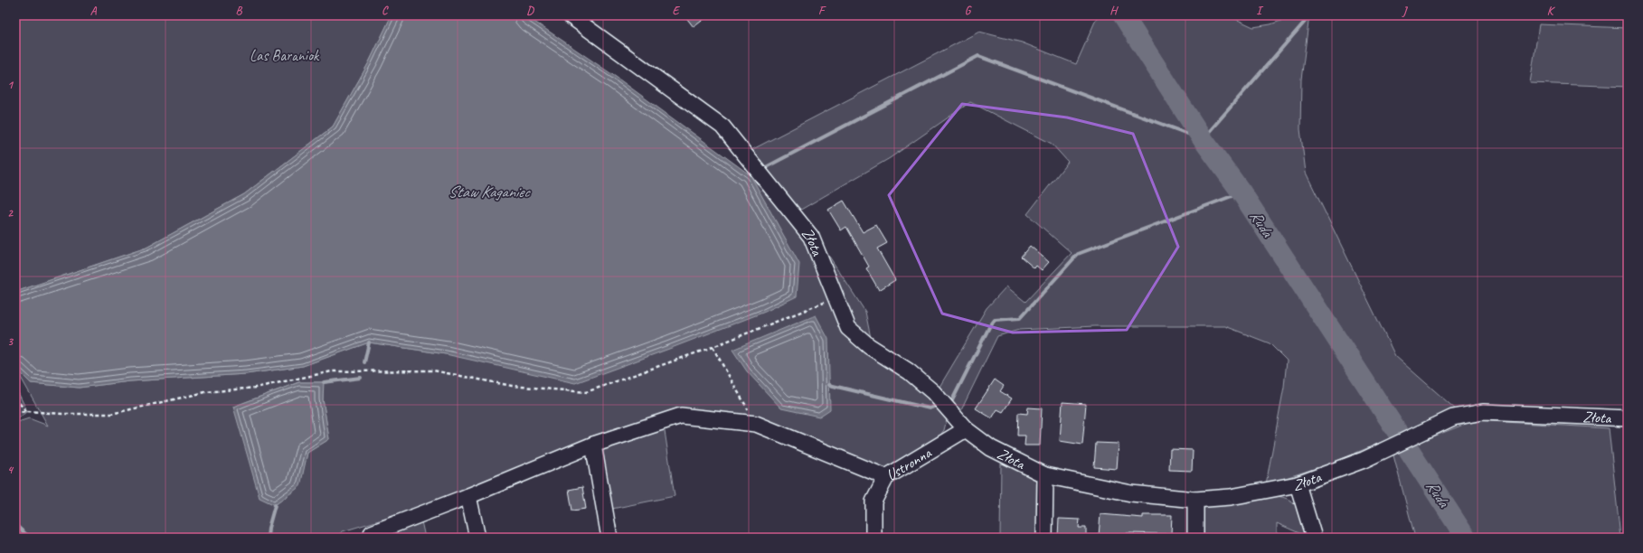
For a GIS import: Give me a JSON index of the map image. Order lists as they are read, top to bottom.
{
  "streets": {
    "street": ["Złota", "Ustronna"]
  },
  "crossings": [
    ["Złota", "Ustronna"]
  ],
  "water": ["Staw Kaganiec", "Ruda"],
  "parks": ["Las Baraniok"],
  "grid": {
    "columns": [
      "A",
      "B",
      "C",
      "D",
      "E",
      "F",
      "G",
      "H",
      "I",
      "J",
      "K"
    ],
    "rows": [
      "1",
      "2",
      "3",
      "4"
    ]
  }
}
